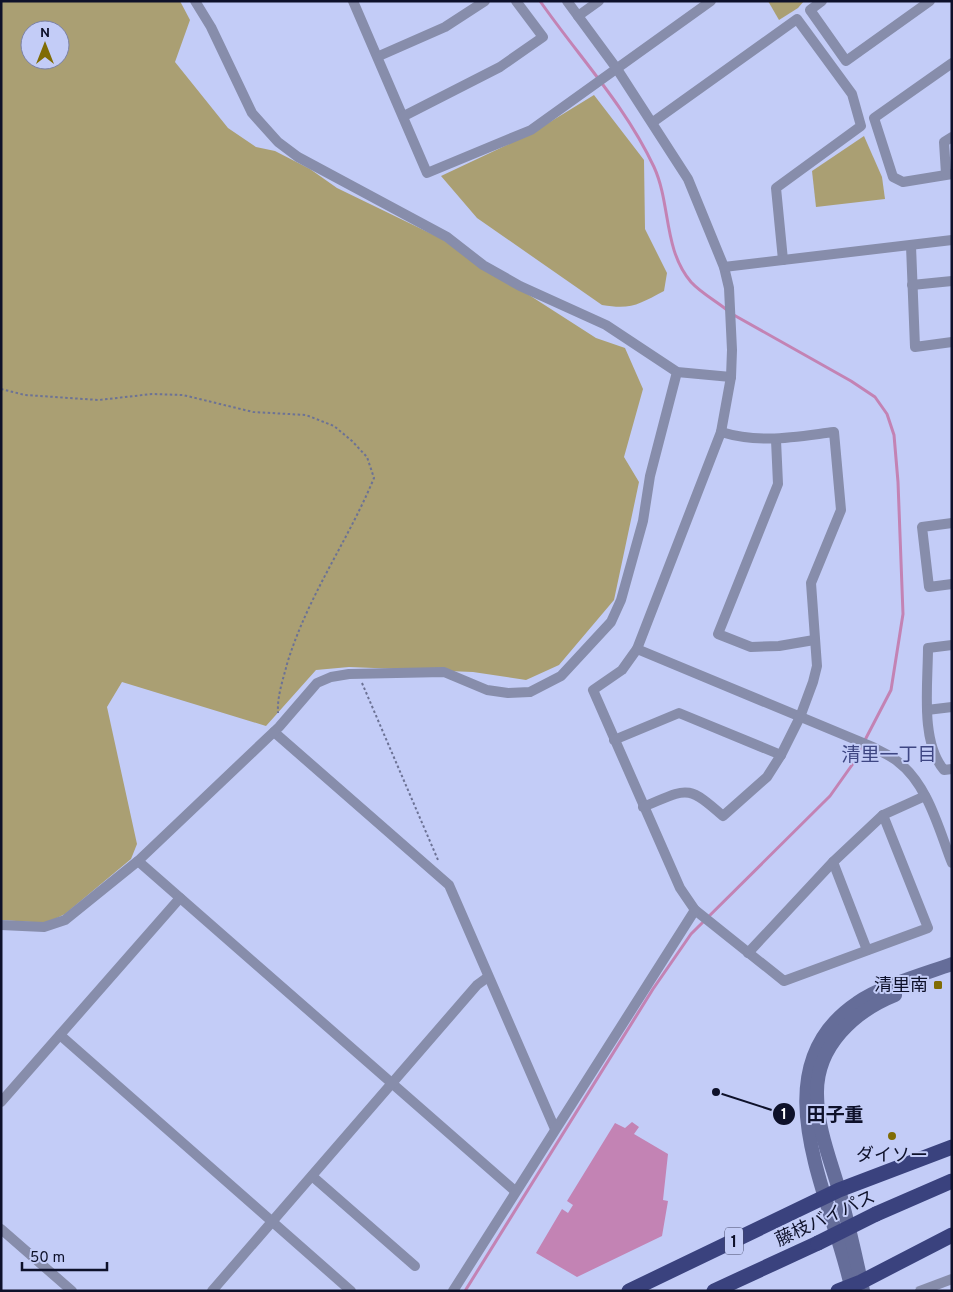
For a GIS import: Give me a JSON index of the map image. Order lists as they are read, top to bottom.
{
  "streets": {
    "highway": ["藤枝バイパス", "1"]
  },
  "districts": ["清里一丁目"],
  "places": {
    "transit": ["清里南"],
    "other": ["田子重", "ダイソー"]
  },
  "scale_bar": "50 m",
  "north": "top"
}
